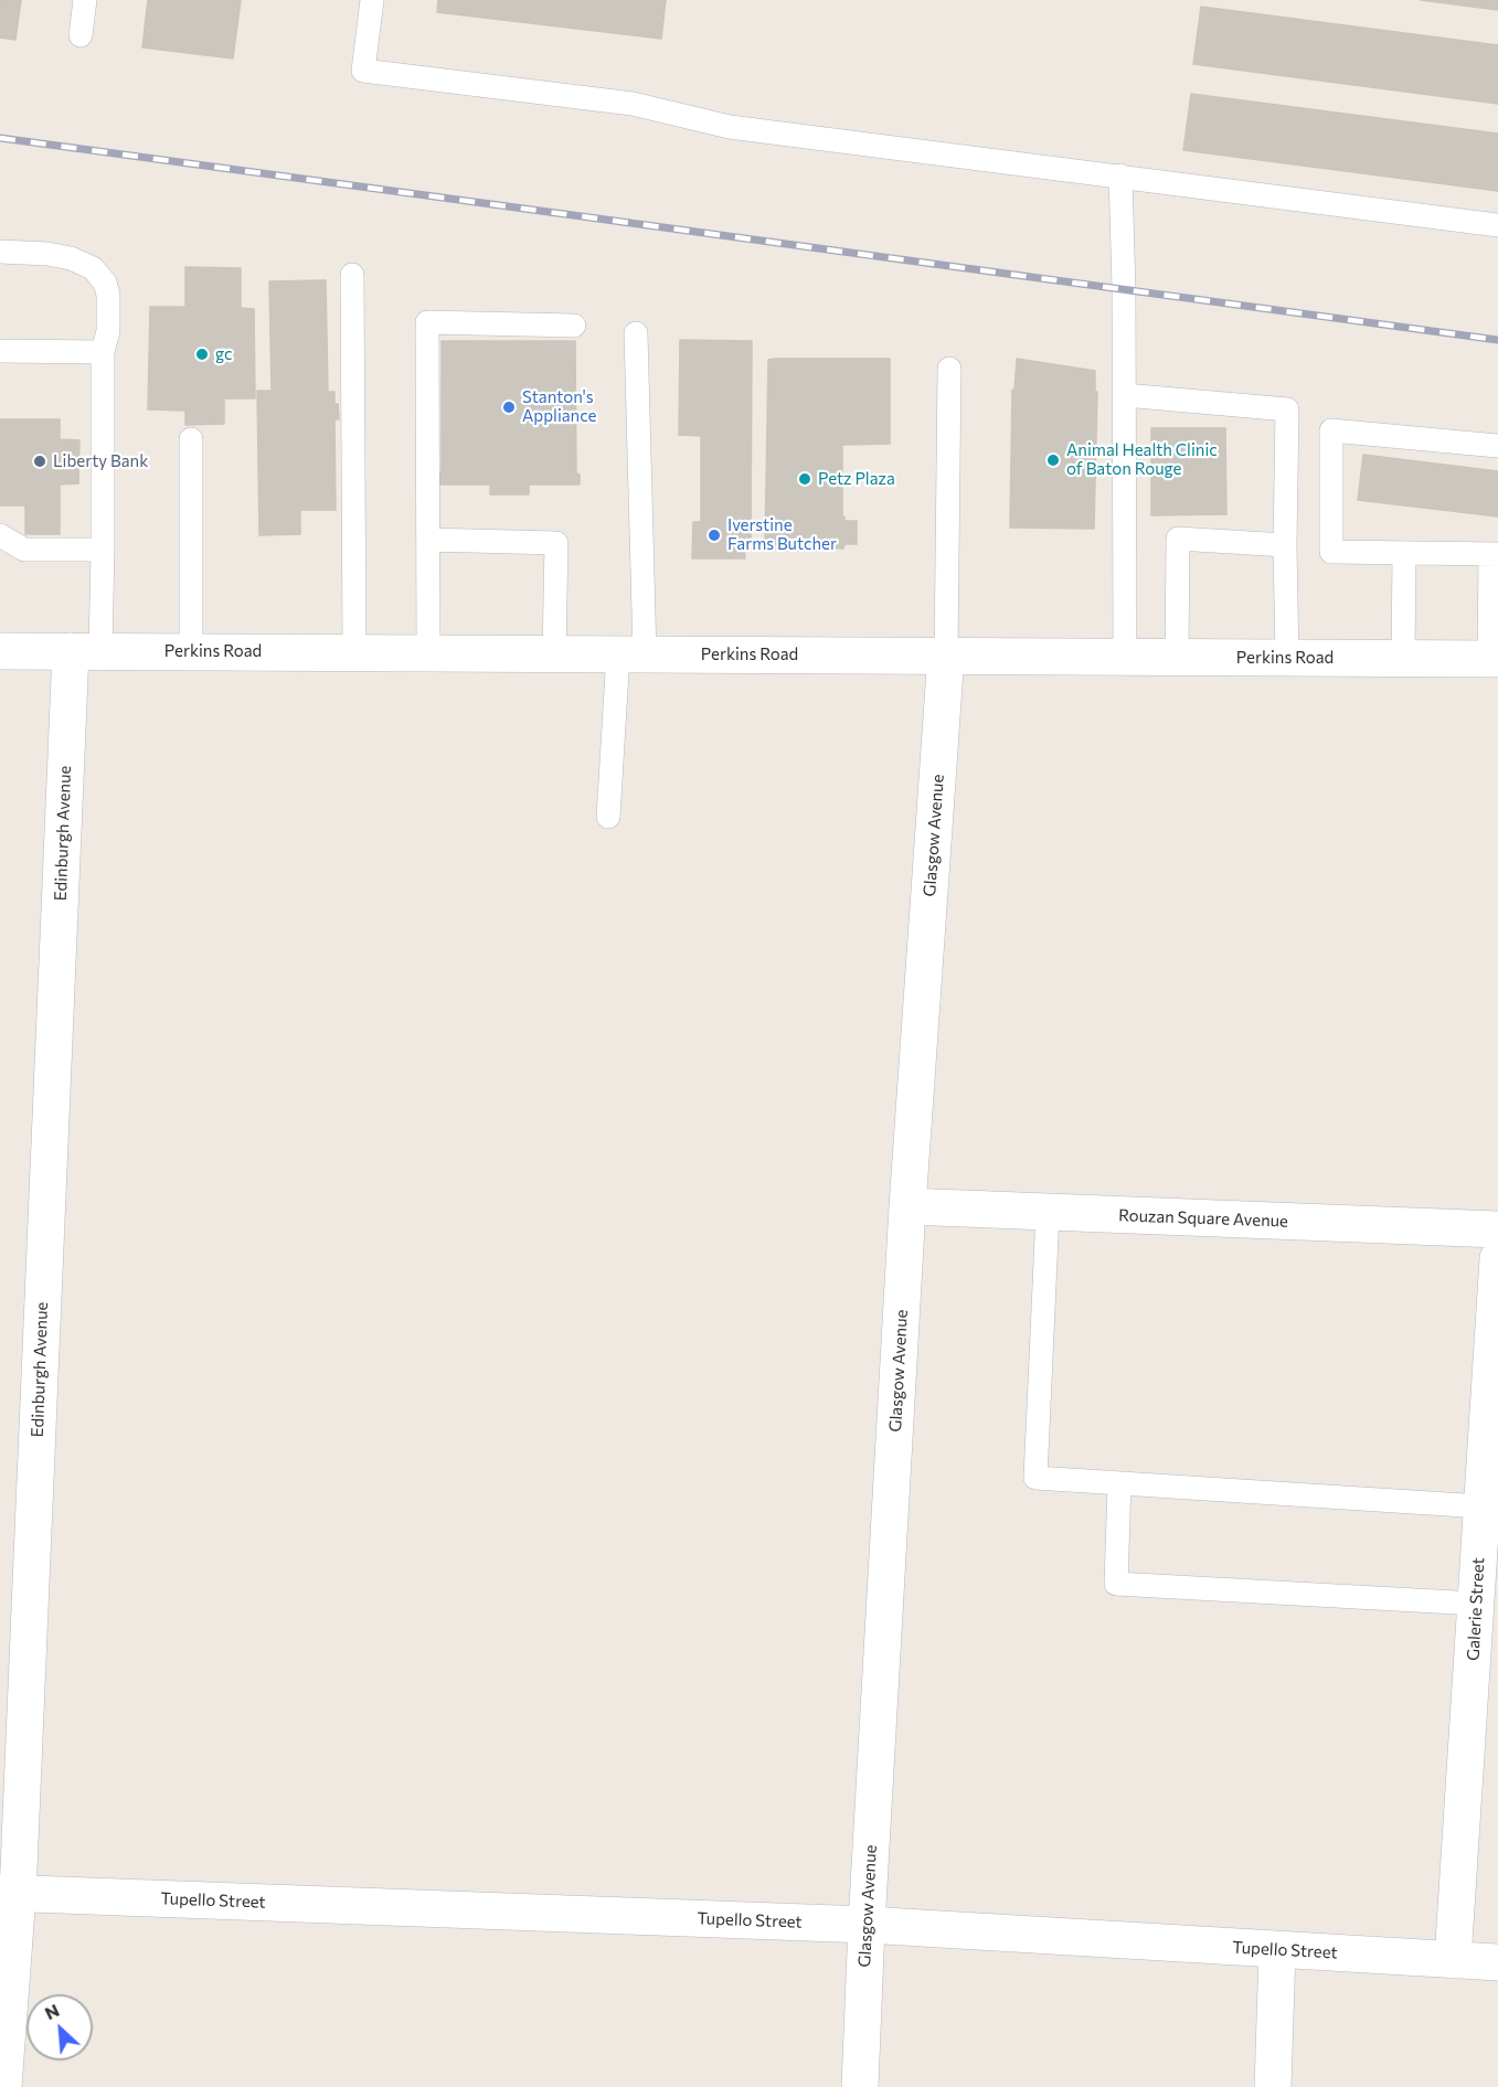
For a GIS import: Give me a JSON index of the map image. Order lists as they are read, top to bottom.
{
  "streets": {
    "street": [
      "Perkins Road",
      "Edinburgh Avenue",
      "Glasgow Avenue",
      "Rouzan Square Avenue",
      "Galerie Street",
      "Tupello Street"
    ]
  },
  "crossings": [
    ["Perkins Road", "Edinburgh Avenue"],
    ["Perkins Road", "Glasgow Avenue"],
    ["Edinburgh Avenue", "Tupello Street"],
    ["Glasgow Avenue", "Rouzan Square Avenue"],
    ["Glasgow Avenue", "Tupello Street"],
    ["Galerie Street", "Tupello Street"]
  ],
  "places": [
    "gc",
    "Stanton's Appliance",
    "Animal Health Clinic of Baton Rouge",
    "Liberty Bank",
    "Petz Plaza",
    "Iverstine Farms Butcher"
  ],
  "north": "top left"
}
